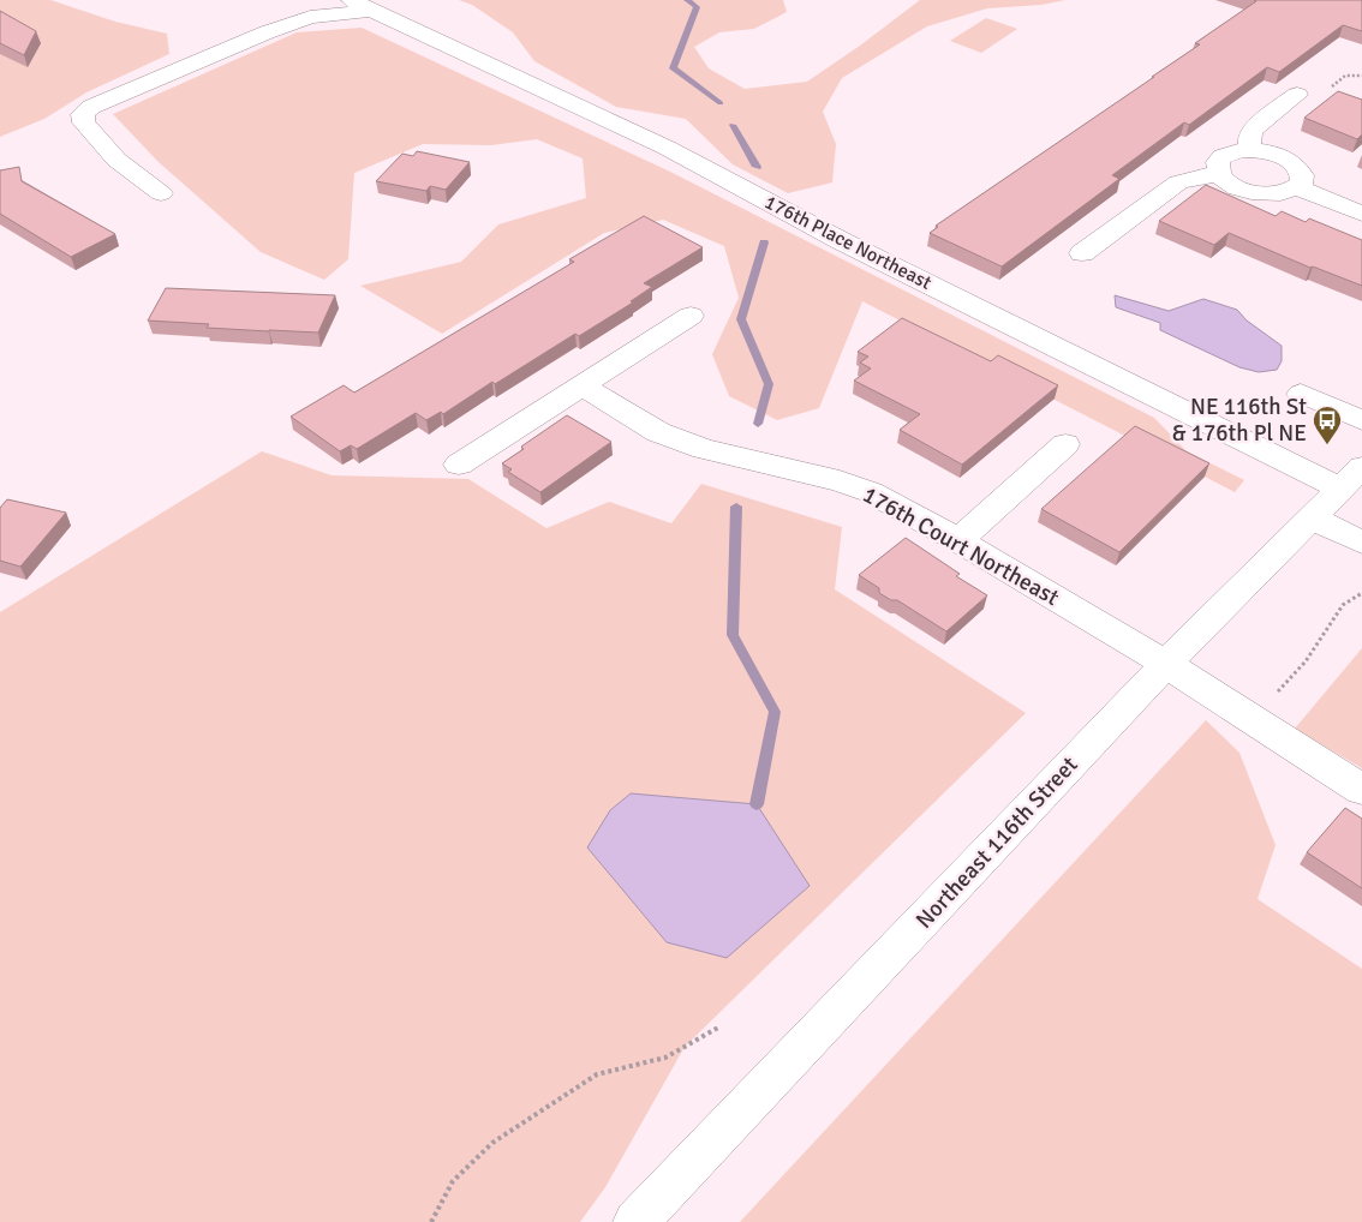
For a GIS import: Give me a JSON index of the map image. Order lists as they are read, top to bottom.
{
  "streets": {
    "street": ["176th Place Northeast", "176th Court Northeast", "Northeast 116th Street"]
  },
  "crossings": [
    ["176th Place Northeast", "Northeast 116th Street"],
    ["176th Court Northeast", "Northeast 116th Street"]
  ],
  "places": {
    "bus stop": ["NE 116th St & 176th Pl NE"]
  }
}
